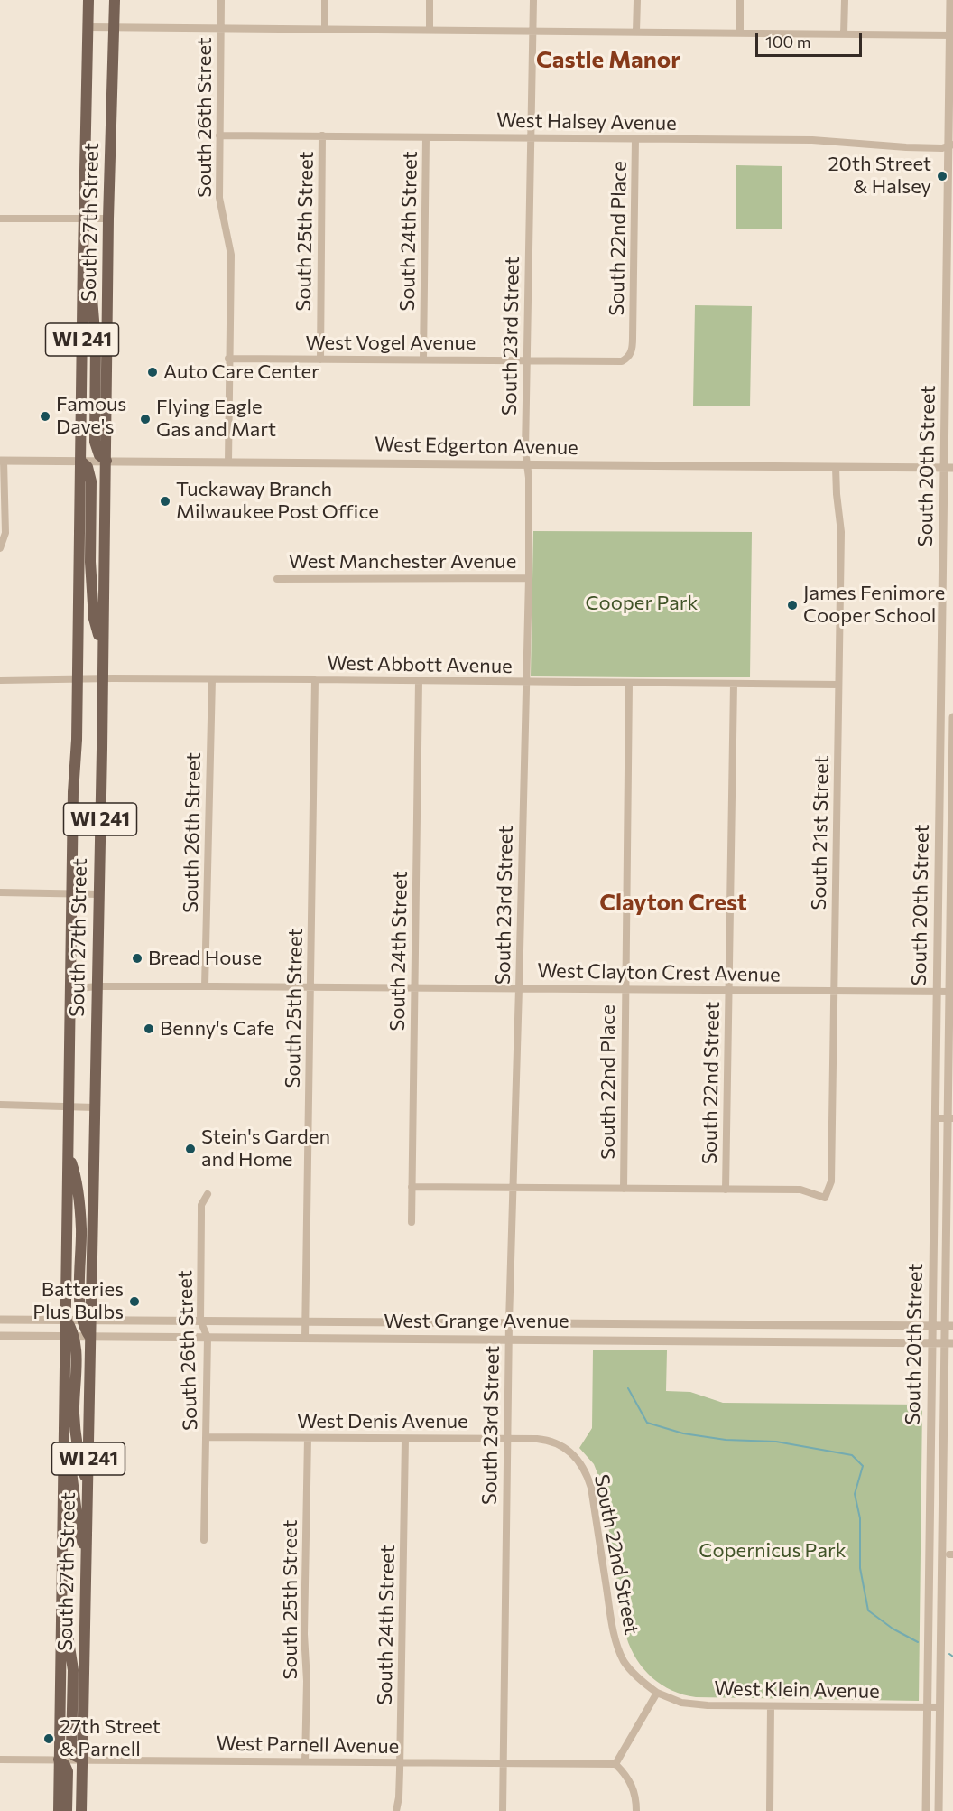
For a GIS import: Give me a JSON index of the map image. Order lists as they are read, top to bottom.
{
  "streets": {
    "main road": ["South 27th Street", "WI 241"],
    "street": [
      "South 26th Street",
      "West Halsey Avenue",
      "South 25th Street",
      "South 24th Street",
      "South 22nd Place",
      "South 23rd Street",
      "West Vogel Avenue",
      "West Edgerton Avenue",
      "South 20th Street",
      "West Manchester Avenue",
      "West Abbott Avenue",
      "South 21st Street",
      "West Clayton Crest Avenue",
      "South 22nd Street",
      "West Grange Avenue",
      "West Denis Avenue",
      "West Klein Avenue",
      "West Parnell Avenue"
    ]
  },
  "crossings": [
    ["South 26th Street", "West Halsey Avenue"],
    ["South 26th Street", "West Vogel Avenue"],
    ["South 26th Street", "West Edgerton Avenue"],
    ["South 26th Street", "West Abbott Avenue"],
    ["South 26th Street", "West Clayton Crest Avenue"],
    ["South 26th Street", "West Grange Avenue"],
    ["South 26th Street", "West Denis Avenue"],
    ["West Halsey Avenue", "South 25th Street"],
    ["West Halsey Avenue", "South 24th Street"],
    ["West Halsey Avenue", "South 22nd Place"],
    ["West Halsey Avenue", "South 23rd Street"],
    ["West Halsey Avenue", "South 20th Street"],
    ["South 27th Street", "West Edgerton Avenue"],
    ["South 27th Street", "West Abbott Avenue"],
    ["South 27th Street", "West Clayton Crest Avenue"],
    ["South 27th Street", "West Grange Avenue"],
    ["South 27th Street", "West Parnell Avenue"],
    ["South 25th Street", "West Vogel Avenue"],
    ["South 25th Street", "West Abbott Avenue"],
    ["South 25th Street", "West Clayton Crest Avenue"],
    ["South 25th Street", "West Grange Avenue"],
    ["South 25th Street", "West Denis Avenue"],
    ["South 25th Street", "West Parnell Avenue"],
    ["South 24th Street", "West Vogel Avenue"],
    ["South 24th Street", "West Abbott Avenue"],
    ["South 24th Street", "West Clayton Crest Avenue"],
    ["South 24th Street", "West Denis Avenue"],
    ["South 24th Street", "West Parnell Avenue"],
    ["South 22nd Place", "West Vogel Avenue"],
    ["South 22nd Place", "West Abbott Avenue"],
    ["South 22nd Place", "West Clayton Crest Avenue"],
    ["South 23rd Street", "West Vogel Avenue"],
    ["South 23rd Street", "West Edgerton Avenue"],
    ["South 23rd Street", "West Manchester Avenue"],
    ["South 23rd Street", "West Abbott Avenue"],
    ["South 23rd Street", "West Clayton Crest Avenue"],
    ["South 23rd Street", "West Grange Avenue"],
    ["South 23rd Street", "West Denis Avenue"],
    ["South 23rd Street", "West Parnell Avenue"],
    ["West Edgerton Avenue", "South 20th Street"],
    ["West Edgerton Avenue", "South 21st Street"],
    ["South 20th Street", "West Clayton Crest Avenue"],
    ["South 20th Street", "West Grange Avenue"],
    ["South 20th Street", "West Klein Avenue"],
    ["West Abbott Avenue", "South 21st Street"],
    ["West Abbott Avenue", "South 22nd Street"],
    ["South 21st Street", "West Clayton Crest Avenue"],
    ["South 21st Street", "South 22nd Street"],
    ["West Clayton Crest Avenue", "South 22nd Street"],
    ["South 22nd Street", "West Denis Avenue"],
    ["South 22nd Street", "West Klein Avenue"]
  ],
  "districts": ["Castle Manor", "Clayton Crest"],
  "parks": ["Cooper Park", "Copernicus Park"],
  "places": [
    "20th Street & Halsey",
    "Auto Care Center",
    "Famous Dave's",
    "Flying Eagle Gas and Mart",
    "Tuckaway Branch Milwaukee Post Office",
    "James Fenimore Cooper School",
    "Bread House",
    "Benny's Cafe",
    "Stein's Garden and Home",
    "Batteries Plus Bulbs",
    "27th Street & Parnell"
  ],
  "scale_bar": "100 m"
}
